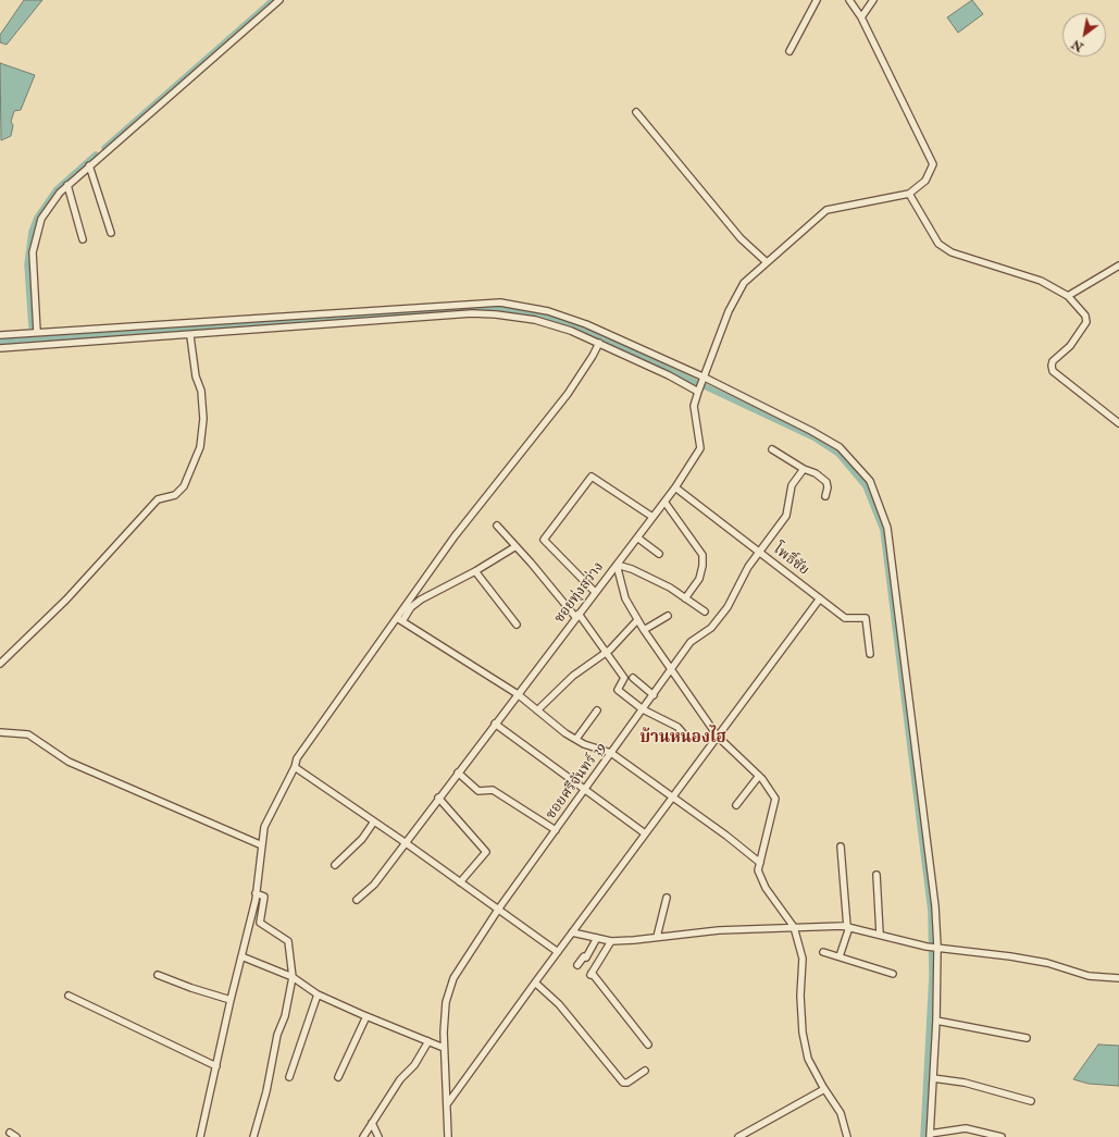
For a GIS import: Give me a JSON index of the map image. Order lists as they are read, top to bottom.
{
  "streets": {
    "street": ["โพธิ์ชัย", "ซอยทุ่งสว่าง", "ซอยศรีจันทร์ 39"]
  },
  "crossings": [
    ["โพธิ์ชัย", "ซอยทุ่งสว่าง"],
    ["โพธิ์ชัย", "ซอยศรีจันทร์ 39"]
  ],
  "districts": ["บ้านหนองไฮ"],
  "north": "bottom left"
}
